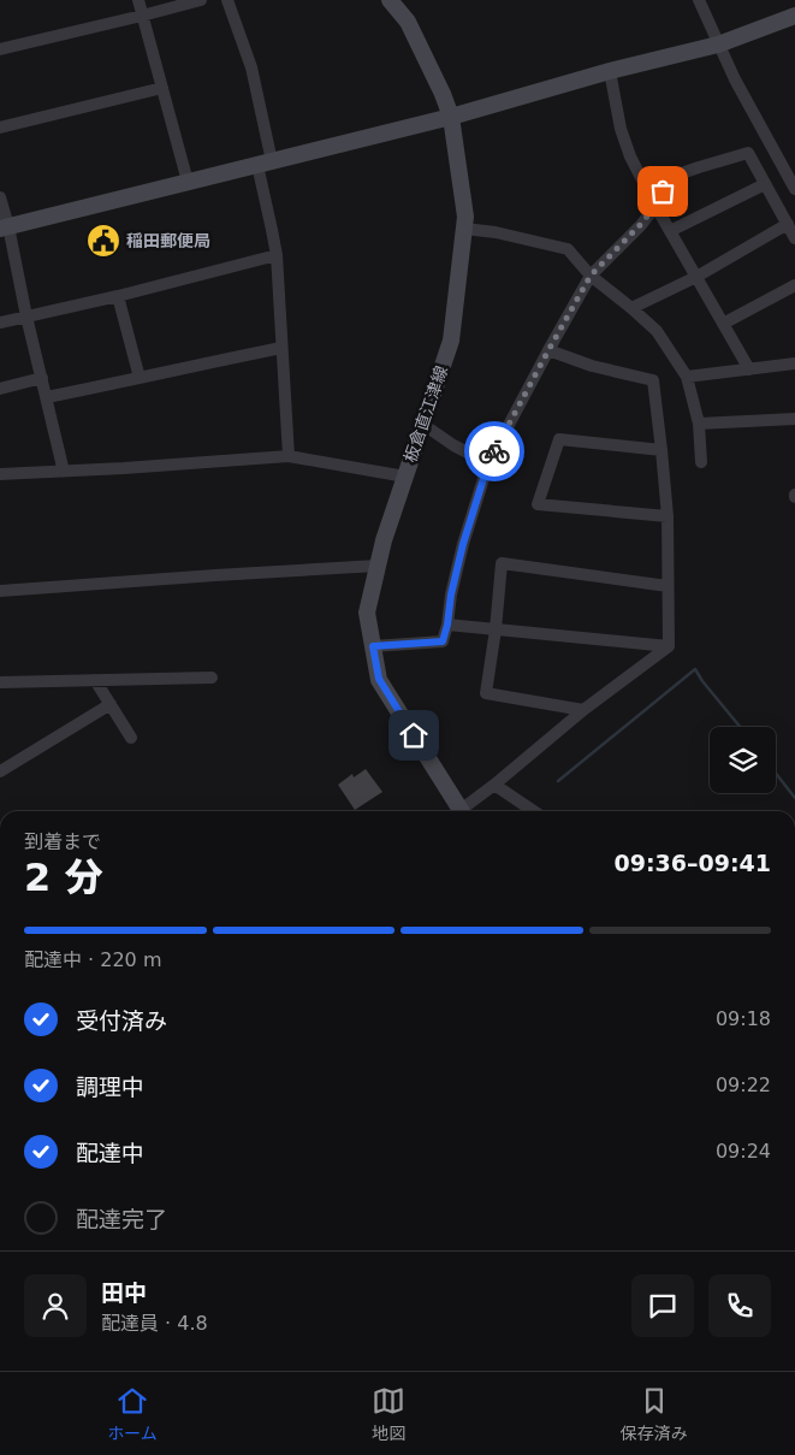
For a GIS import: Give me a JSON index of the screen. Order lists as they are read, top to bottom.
{
  "streets": {
    "main road": ["板倉直江津線"]
  },
  "places": {
    "public building": ["稲田郵便局"]
  },
  "page": {
    "heading": ["2 分", "到着まで", "09:36–09:41"],
    "panel": ["田中", "配達員 · 4.8"],
    "bar": "配達中 · 220 m",
    "list": [
      ["受付済み", "09:18"],
      ["調理中", "09:22"],
      ["配達中", "09:24"],
      "配達完了"
    ],
    "tabs": ["ホーム", "地図", "保存済み"]
  }
}
